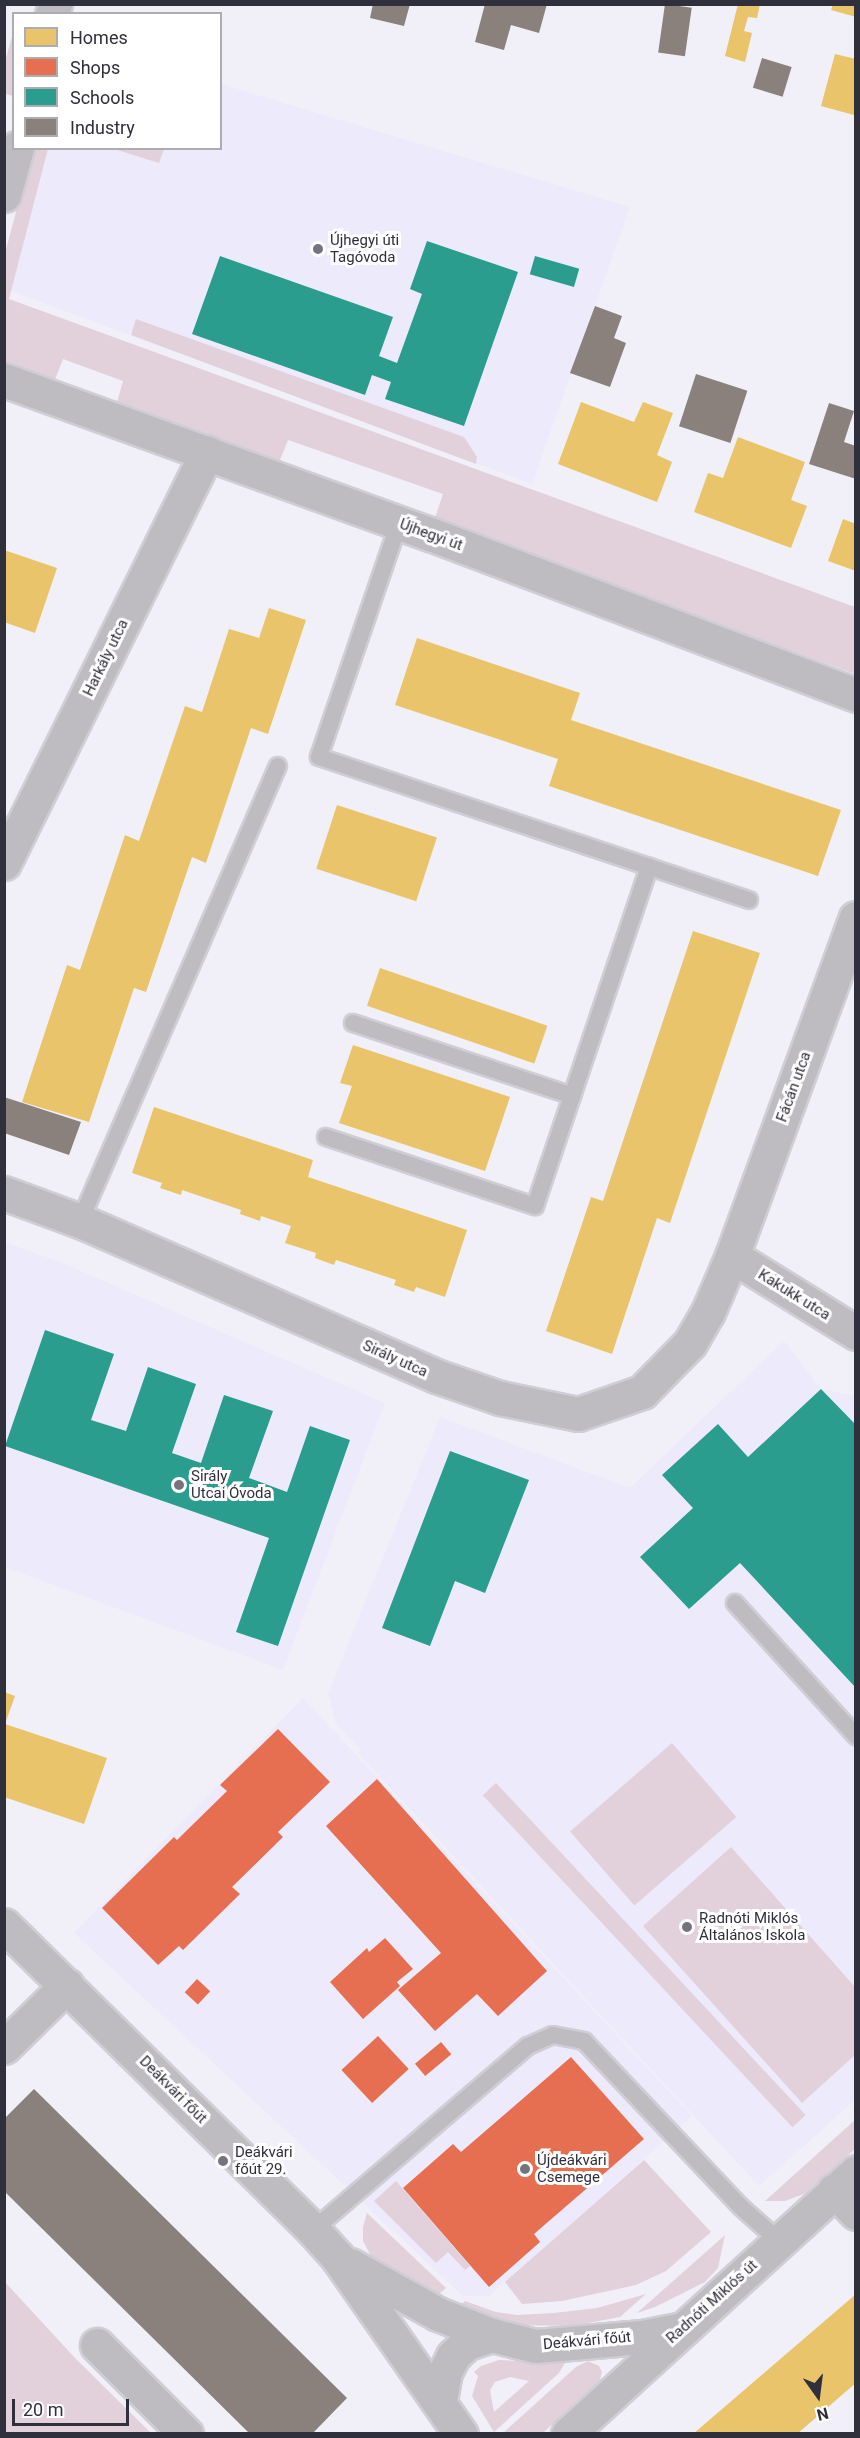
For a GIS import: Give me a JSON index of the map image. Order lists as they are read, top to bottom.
{
  "streets": {
    "street": [
      "Újhegyi út",
      "Harkály utca",
      "Fácán utca",
      "Kakukk utca",
      "Sirály utca",
      "Deákvári főút",
      "Radnóti Miklós út"
    ]
  },
  "crossings": [
    ["Újhegyi út", "Harkály utca"],
    ["Fácán utca", "Kakukk utca"],
    ["Fácán utca", "Sirály utca"],
    ["Kakukk utca", "Sirály utca"],
    ["Deákvári főút", "Radnóti Miklós út"]
  ],
  "places": [
    "Újhegyi úti Tagóvoda",
    "Sirály Utcai Óvoda",
    "Radnóti Miklós Általános Iskola",
    "Deákvári főút 29.",
    "Újdeákvári Csemege"
  ],
  "legend": [
    "Homes",
    "Shops",
    "Schools",
    "Industry"
  ],
  "scale_bar": "20 m",
  "north": "bottom"
}
